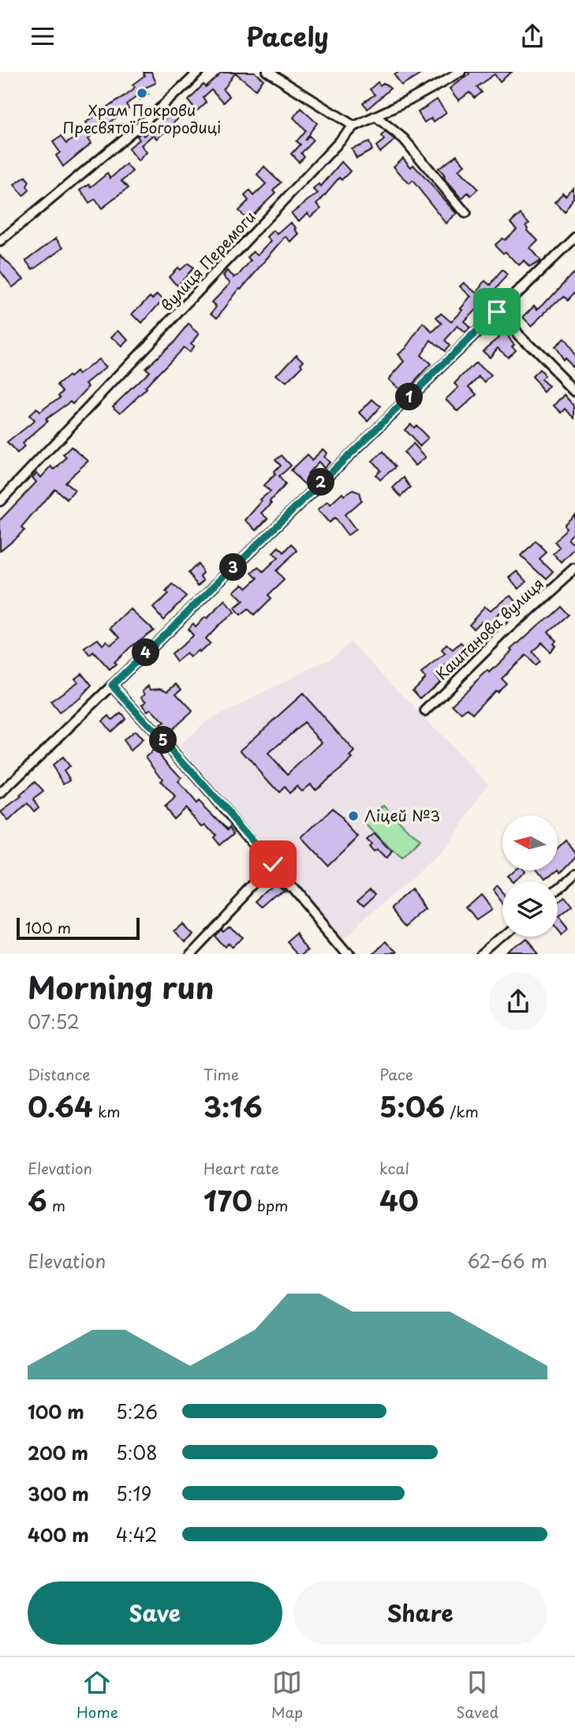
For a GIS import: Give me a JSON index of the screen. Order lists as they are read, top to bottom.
{
  "streets": {
    "street": ["вулиця Перемоги", "Каштанова вулиця"]
  },
  "places": ["Храм Покрови Пресвятої Богородиці", "Ліцей №3"],
  "scale_bar": "100 m",
  "north": "left",
  "page": {
    "header": "Pacely",
    "pins": [
      "1",
      "2",
      "3",
      "4",
      "5"
    ],
    "scale": "100 m",
    "heading": ["Morning run", "07:52"],
    "stats": [
      ["Distance", "0.64 km"],
      ["Time", "3:16"],
      ["Pace", "5:06 /km"],
      ["Elevation", "6 m"],
      ["Heart rate", "170 bpm"],
      ["kcal", "40"]
    ],
    "chart": ["Elevation", "62–66 m"],
    "list": [
      {
        "name": "100 m",
        "note": "5:26"
      },
      {
        "name": "200 m",
        "note": "5:08"
      },
      {
        "name": "300 m",
        "note": "5:19"
      },
      {
        "name": "400 m",
        "note": "4:42"
      }
    ],
    "buttons": ["Save", "Share"],
    "tabs": ["Home", "Map", "Saved"]
  }
}
